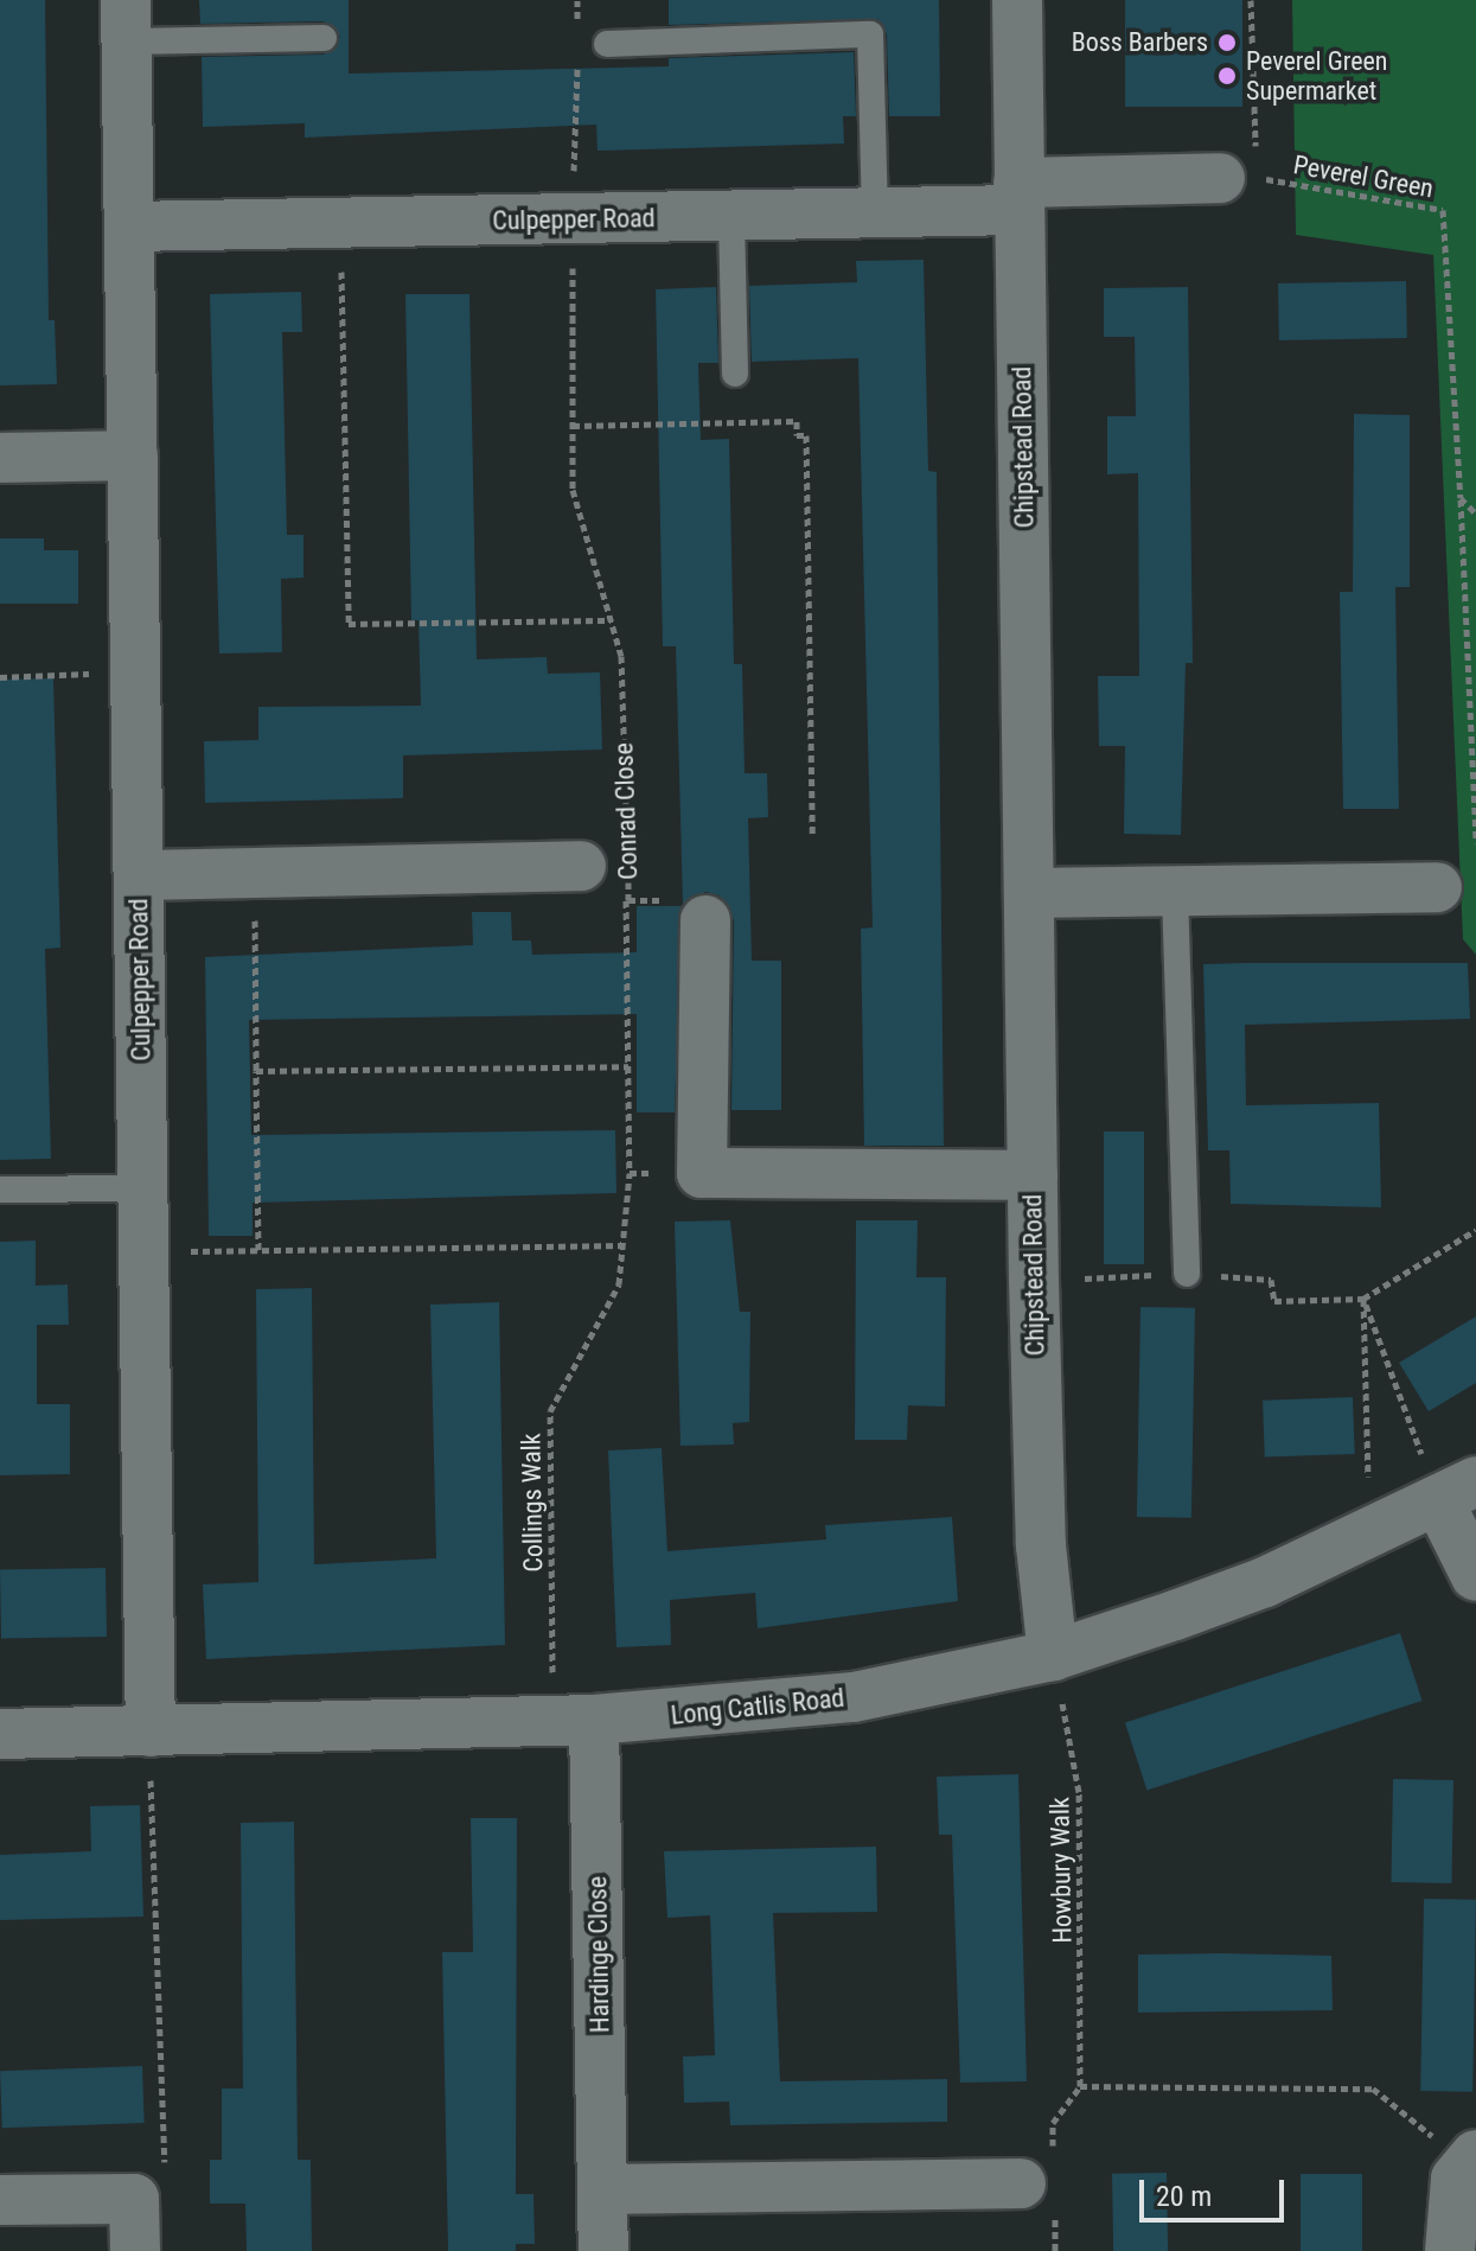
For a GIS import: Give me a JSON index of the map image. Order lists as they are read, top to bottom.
{
  "streets": {
    "street": [
      "Culpepper Road",
      "Chipstead Road",
      "Conrad Close",
      "Long Catlis Road",
      "Hardinge Close"
    ],
    "path": ["Peverel Green", "Collings Walk", "Howbury Walk"]
  },
  "crossings": [
    ["Peverel Green", "Culpepper Road"],
    ["Culpepper Road", "Chipstead Road"],
    ["Culpepper Road", "Conrad Close"],
    ["Culpepper Road", "Long Catlis Road"],
    ["Chipstead Road", "Long Catlis Road"],
    ["Chipstead Road", "Howbury Walk"],
    ["Conrad Close", "Collings Walk"],
    ["Collings Walk", "Long Catlis Road"],
    ["Collings Walk", "Hardinge Close"],
    ["Long Catlis Road", "Howbury Walk"],
    ["Long Catlis Road", "Hardinge Close"]
  ],
  "places": ["Boss Barbers", "Peverel Green Supermarket"],
  "scale_bar": "20 m"
}
